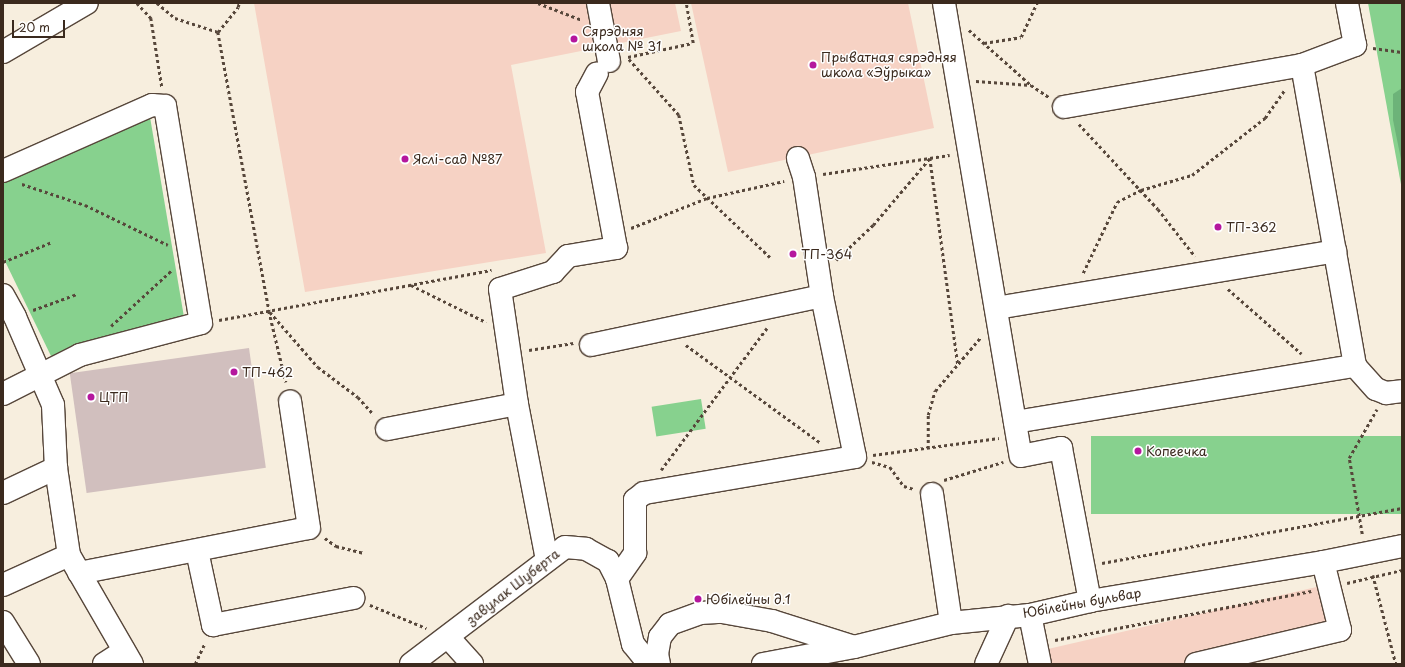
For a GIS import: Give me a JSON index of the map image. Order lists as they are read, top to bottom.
{
  "streets": {
    "street": ["завулак Шуберта", "Юбілейны бульвар"]
  },
  "places": [
    "Сярэдняя школа № 31",
    "Прыватная сярэдняя школа «Эўрыка»",
    "Яслі-сад №87",
    "ТП-362",
    "ТП-364",
    "ТП-462",
    "ЦТП",
    "Копеечка",
    "Юбілейны д.1"
  ],
  "scale_bar": "20 m"
}
